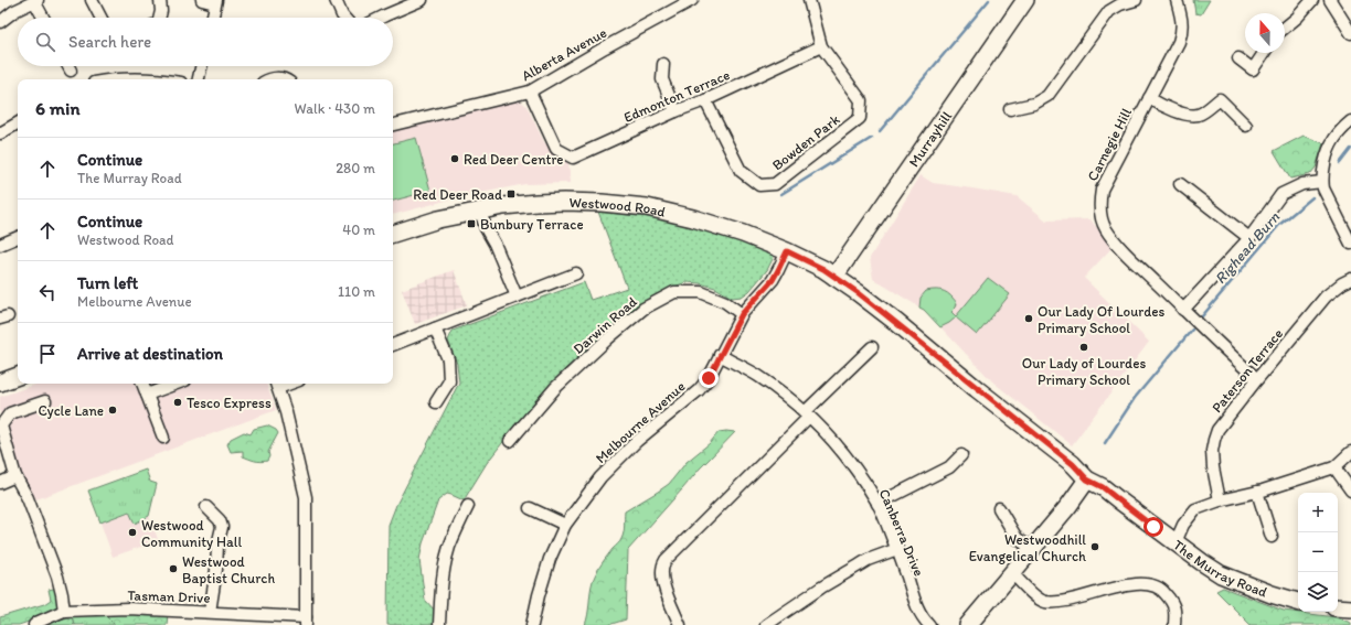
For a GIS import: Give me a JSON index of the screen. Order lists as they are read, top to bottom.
{
  "streets": {
    "street": [
      "Alberta Avenue",
      "Edmonton Terrace",
      "Murrayhill",
      "Bowden Park",
      "Carnegie Hill",
      "Westwood Road",
      "Darwin Road",
      "Paterson Terrace",
      "Melbourne Avenue",
      "Canberra Drive",
      "The Murray Road",
      "Tasman Drive"
    ]
  },
  "crossings": [
    ["Alberta Avenue", "Edmonton Terrace"],
    ["Edmonton Terrace", "Bowden Park"],
    ["Murrayhill", "Westwood Road"],
    ["Murrayhill", "The Murray Road"],
    ["Carnegie Hill", "Paterson Terrace"],
    ["Westwood Road", "Melbourne Avenue"],
    ["Westwood Road", "The Murray Road"],
    ["Darwin Road", "Melbourne Avenue"],
    ["Melbourne Avenue", "Canberra Drive"]
  ],
  "water": ["Righead Burn"],
  "places": {
    "other": [
      "Red Deer Centre",
      "Our Lady Of Lourdes Primary School",
      "Our Lady of Lourdes Primary School",
      "Tesco Express",
      "Cycle Lane",
      "Westwood Community Hall",
      "Westwoodhill Evangelical Church",
      "Westwood Baptist Church"
    ],
    "transit": ["Red Deer Road", "Bunbury Terrace"]
  },
  "north": "top",
  "page": {
    "search": "Search here",
    "heading": ["6 min", "Walk · 430 m"],
    "list": [
      ["Continue", "The Murray Road", "280 m"],
      ["Continue", "Westwood Road", "40 m"],
      ["Turn left", "Melbourne Avenue", "110 m"],
      "Arrive at destination"
    ],
    "map_buttons": ["+", "−"]
  }
}
